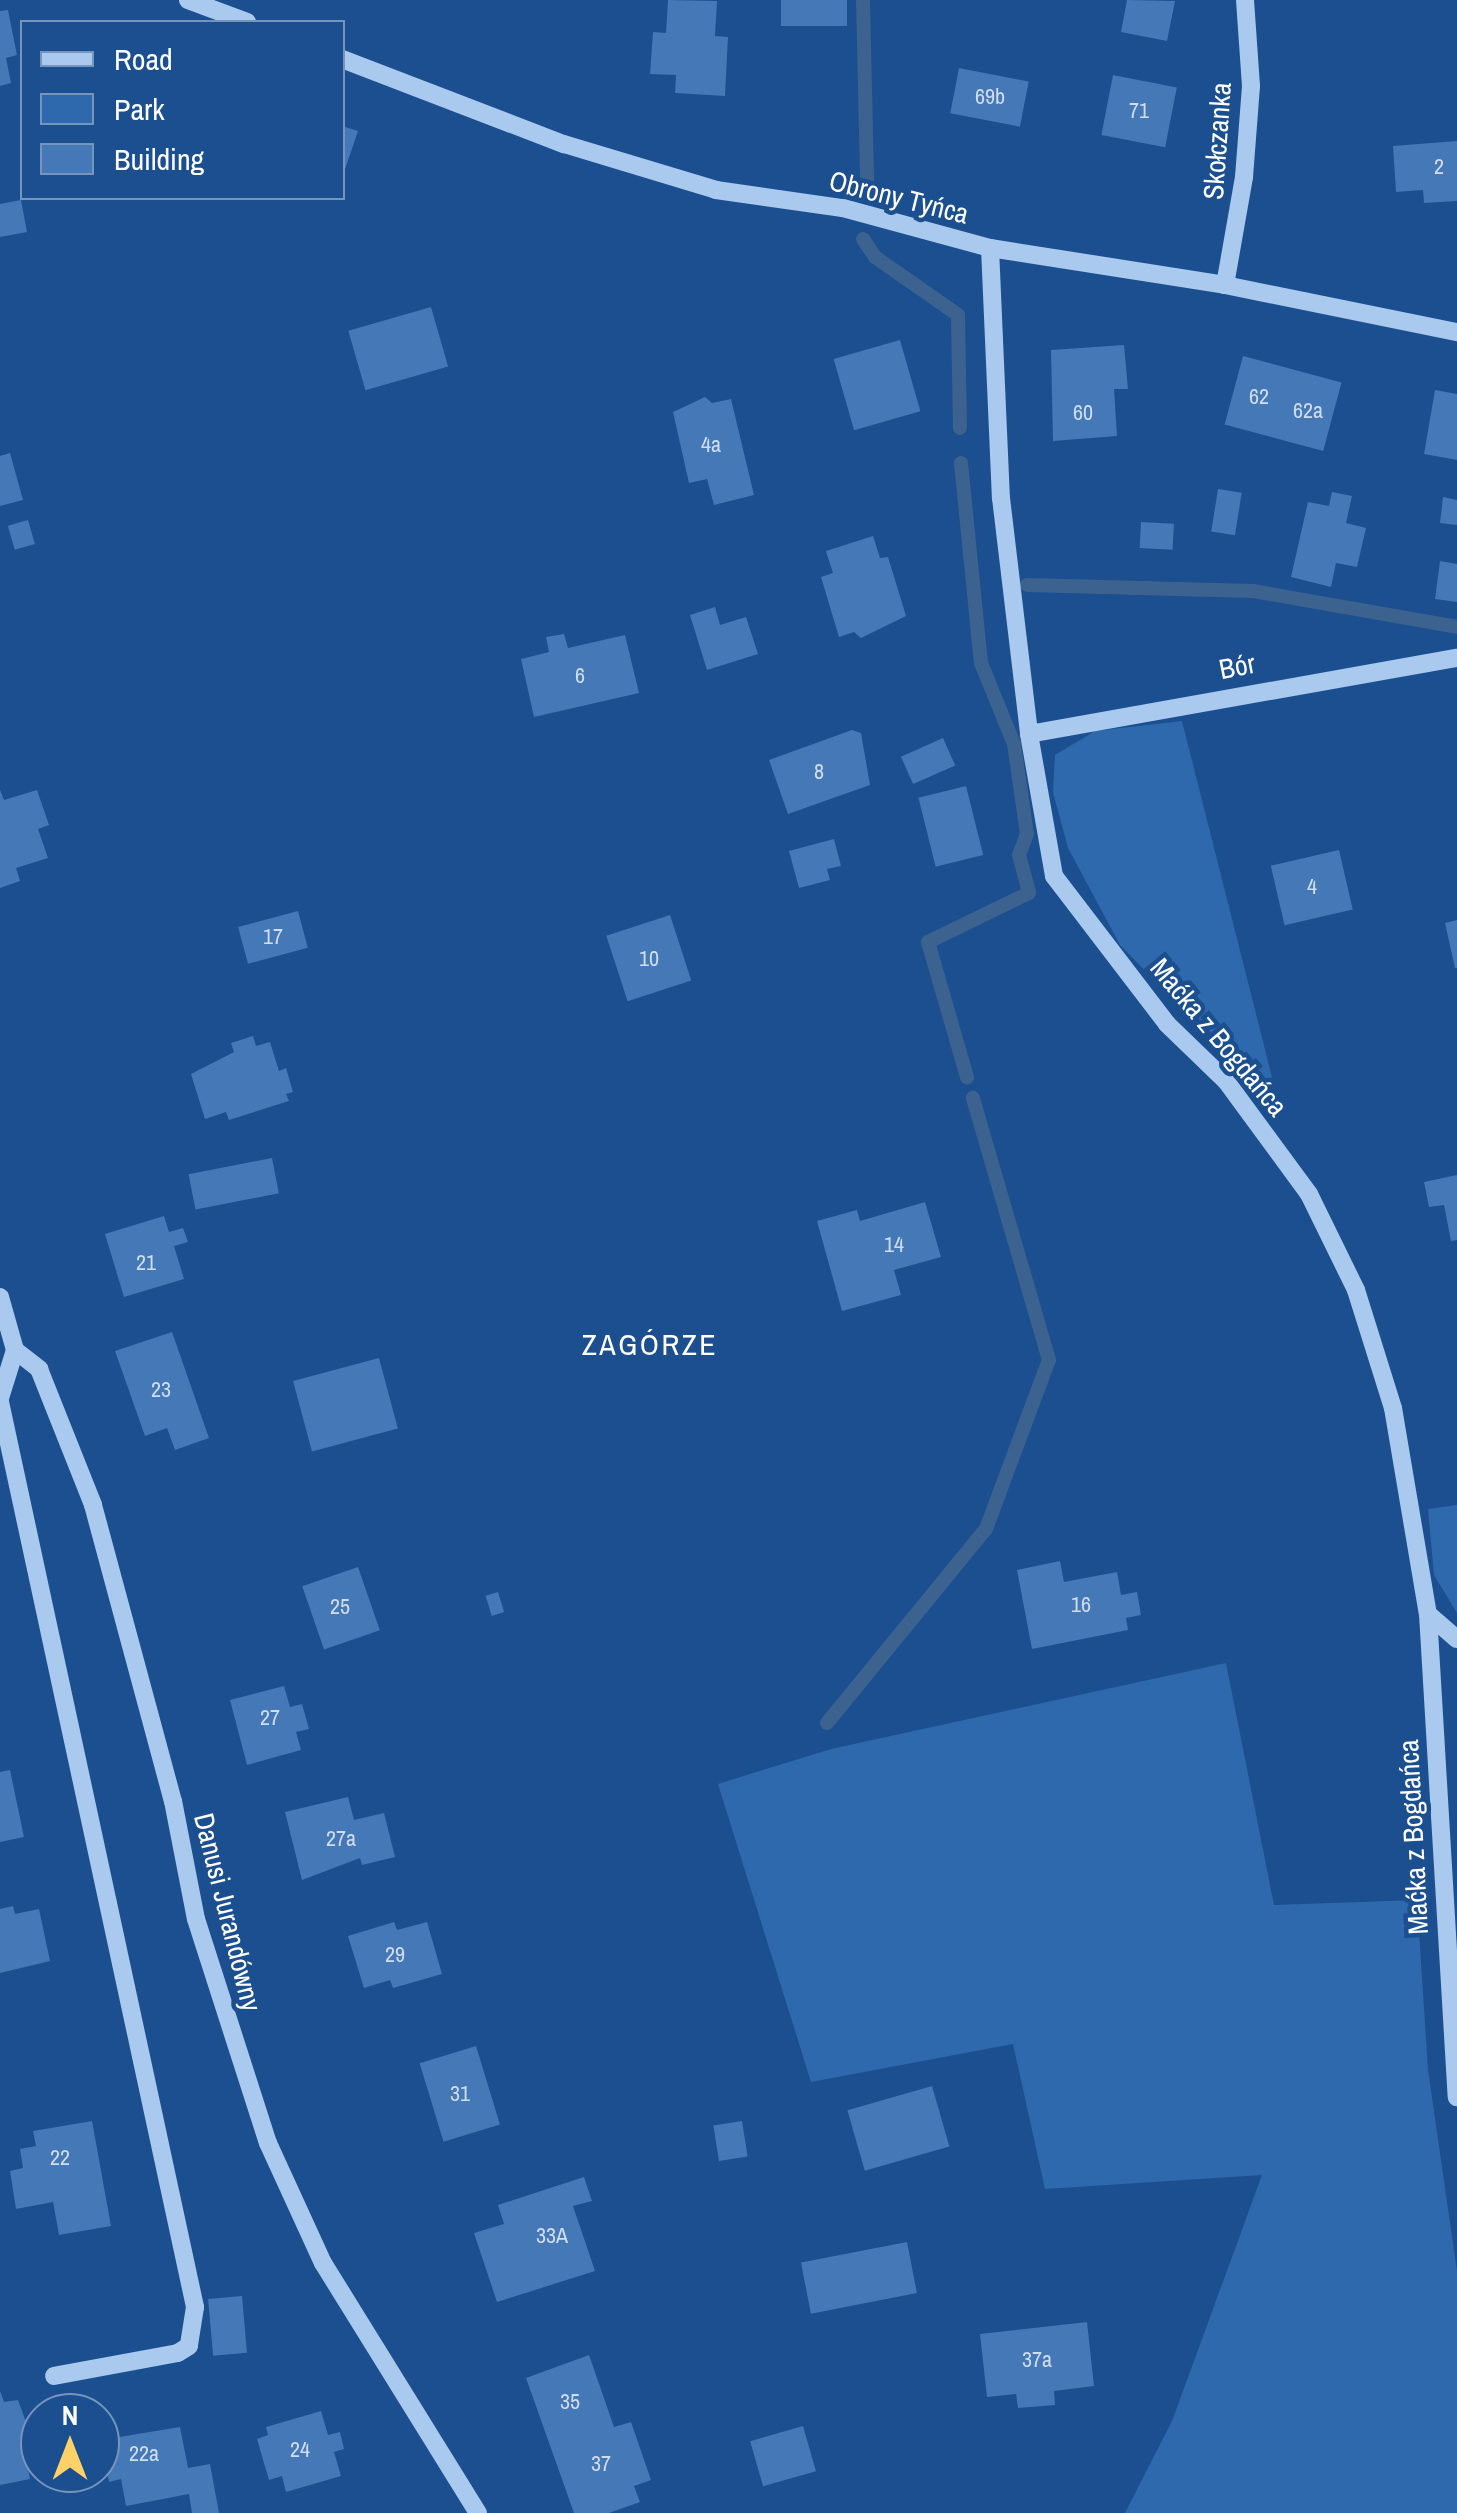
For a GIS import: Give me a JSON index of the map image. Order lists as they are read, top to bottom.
{
  "streets": {
    "street": [
      "Skołczanka",
      "Obrony Tyńca",
      "Bór",
      "Maćka z Bogdańca",
      "Danusi Jurandówny"
    ]
  },
  "crossings": [
    ["Skołczanka", "Obrony Tyńca"],
    ["Obrony Tyńca", "Maćka z Bogdańca"],
    ["Bór", "Maćka z Bogdańca"]
  ],
  "districts": ["ZAGÓRZE"],
  "house_numbers": [
    "69b",
    "71",
    "2",
    "62",
    "62a",
    "60",
    "4a",
    "6",
    "8",
    "4",
    "17",
    "10",
    "14",
    "21",
    "23",
    "16",
    "25",
    "27",
    "27a",
    "29",
    "31",
    "22",
    "33A",
    "37a",
    "35",
    "24",
    "22a",
    "37"
  ],
  "legend": ["Road", "Park", "Building"],
  "north": "top"
}
